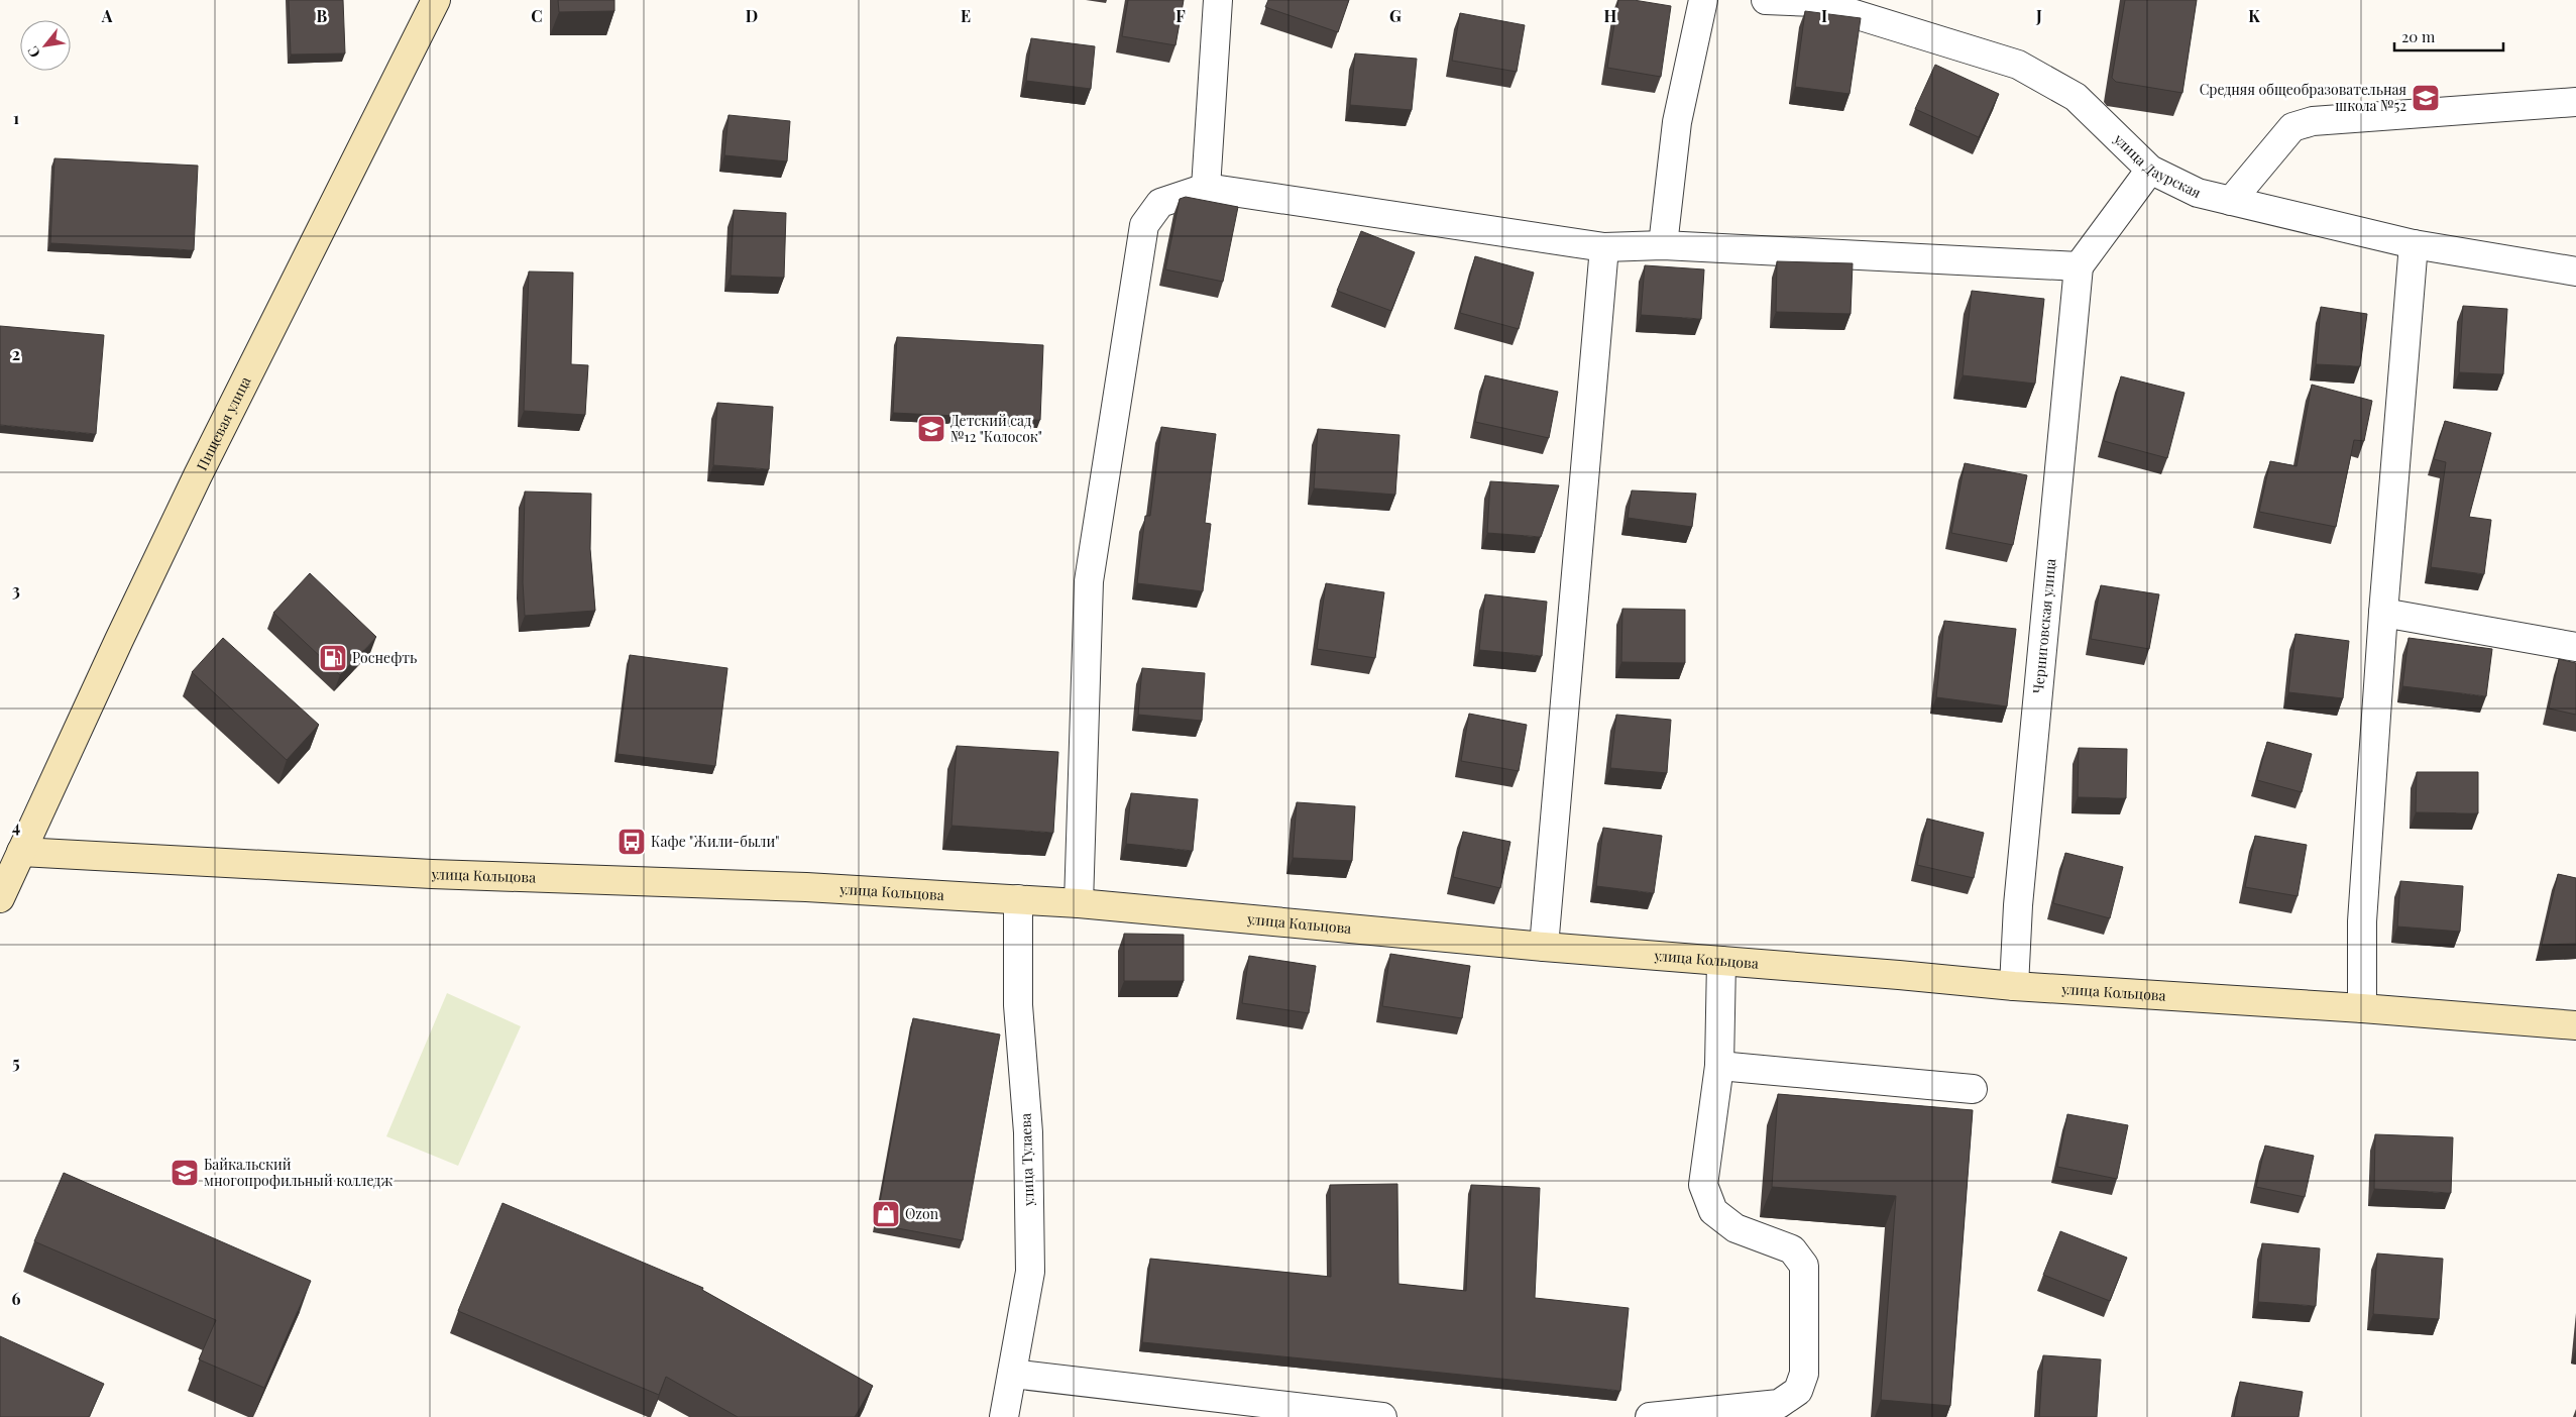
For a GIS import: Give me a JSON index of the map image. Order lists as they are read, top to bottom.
{
  "streets": {
    "main road": ["Пищевая улица", "улица Кольцова"],
    "street": ["улица Даурская", "Черниговская улица", "улица Тулаева"]
  },
  "crossings": [
    ["Пищевая улица", "улица Кольцова"],
    ["Черниговская улица", "улица Кольцова"],
    ["улица Кольцова", "улица Тулаева"]
  ],
  "places": {
    "school or university": ["Средняя общеобразовательная школа №52", "Детский сад №12 \"Колосок\"", "Байкальский многопрофильный колледж"],
    "fuel station": ["Роснефть"],
    "bus stop": ["Кафе \"Жили-были\""],
    "shop": ["Ozon"]
  },
  "scale_bar": "20 m",
  "north": "bottom left",
  "grid": {
    "columns": [
      "A",
      "B",
      "C",
      "D",
      "E",
      "F",
      "G",
      "H",
      "I",
      "J",
      "K"
    ],
    "rows": [
      "1",
      "2",
      "3",
      "4",
      "5",
      "6"
    ]
  }
}
